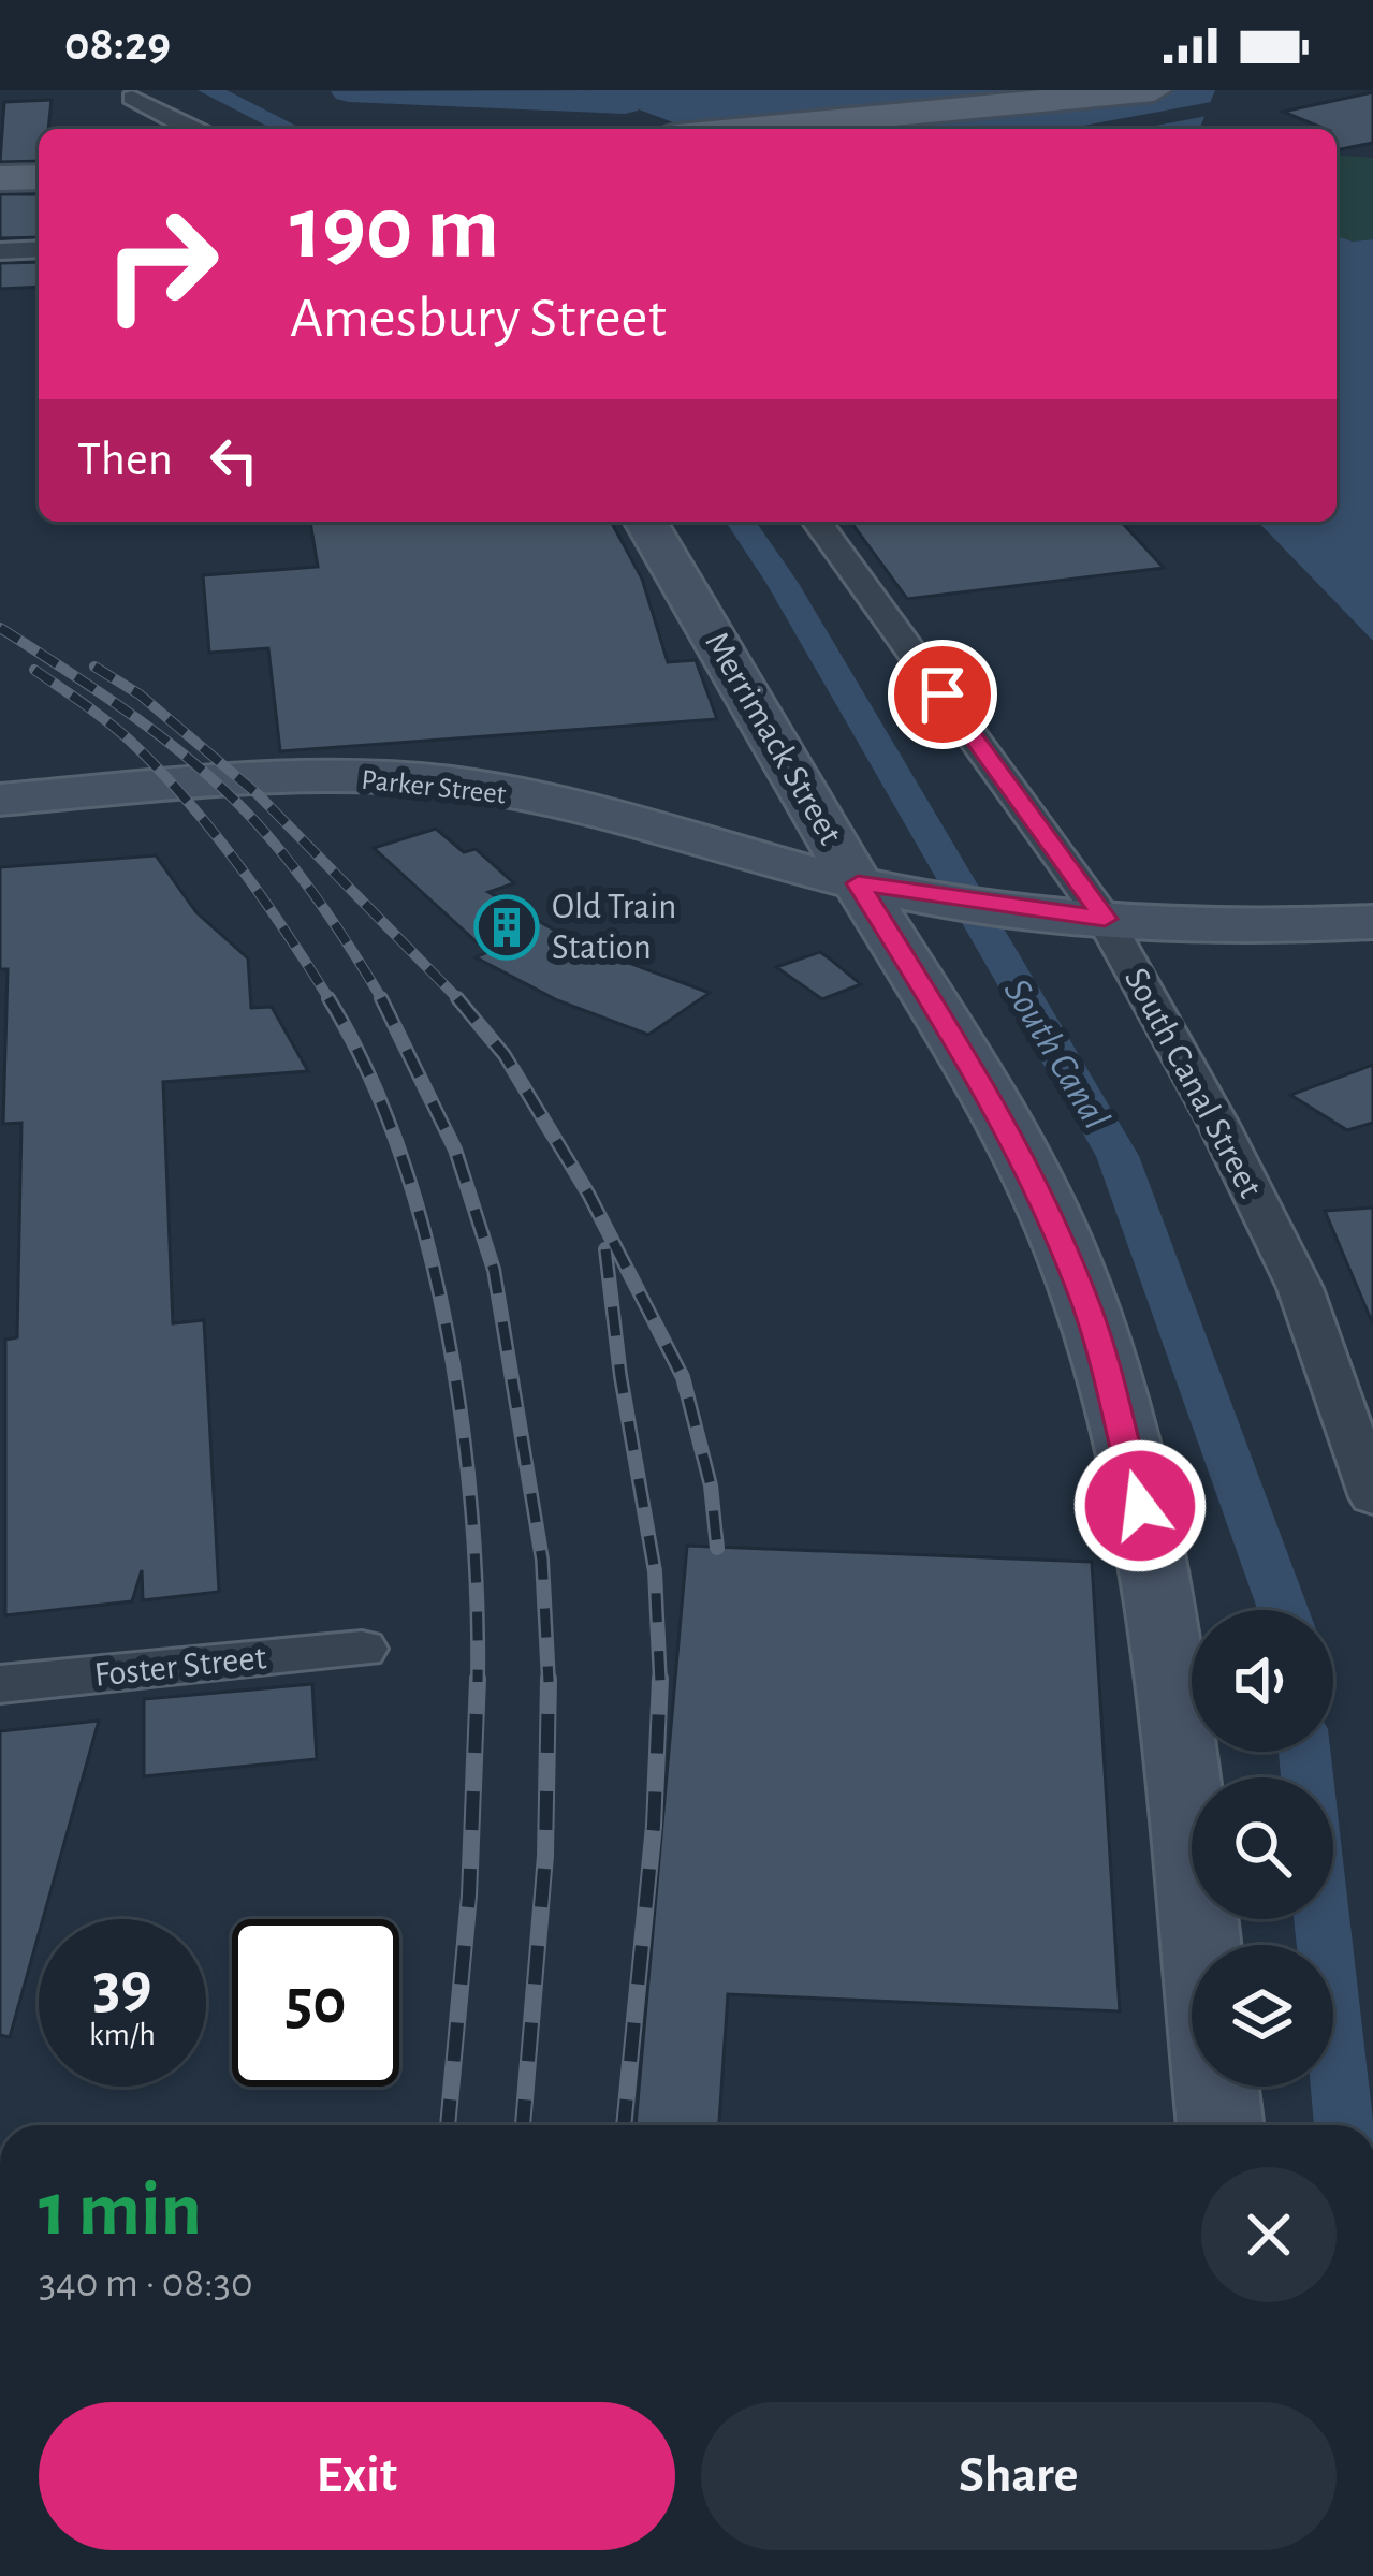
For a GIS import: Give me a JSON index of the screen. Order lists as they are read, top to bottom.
{
  "streets": {
    "main road": ["Merrimack Street", "Parker Street"],
    "street": ["South Canal Street", "Foster Street"]
  },
  "crossings": [
    ["Merrimack Street", "Parker Street"],
    ["Parker Street", "South Canal Street"]
  ],
  "water": ["South Canal"],
  "places": {
    "building": ["Old Train Station"]
  },
  "page": {
    "status": "08:29",
    "turn": ["190 m", "Amesbury Street"],
    "then": "Then",
    "speed": "39 km/h",
    "limit": "50",
    "heading": ["1 min", "340 m · 08:30"],
    "buttons": ["Exit", "Share"]
  }
}
